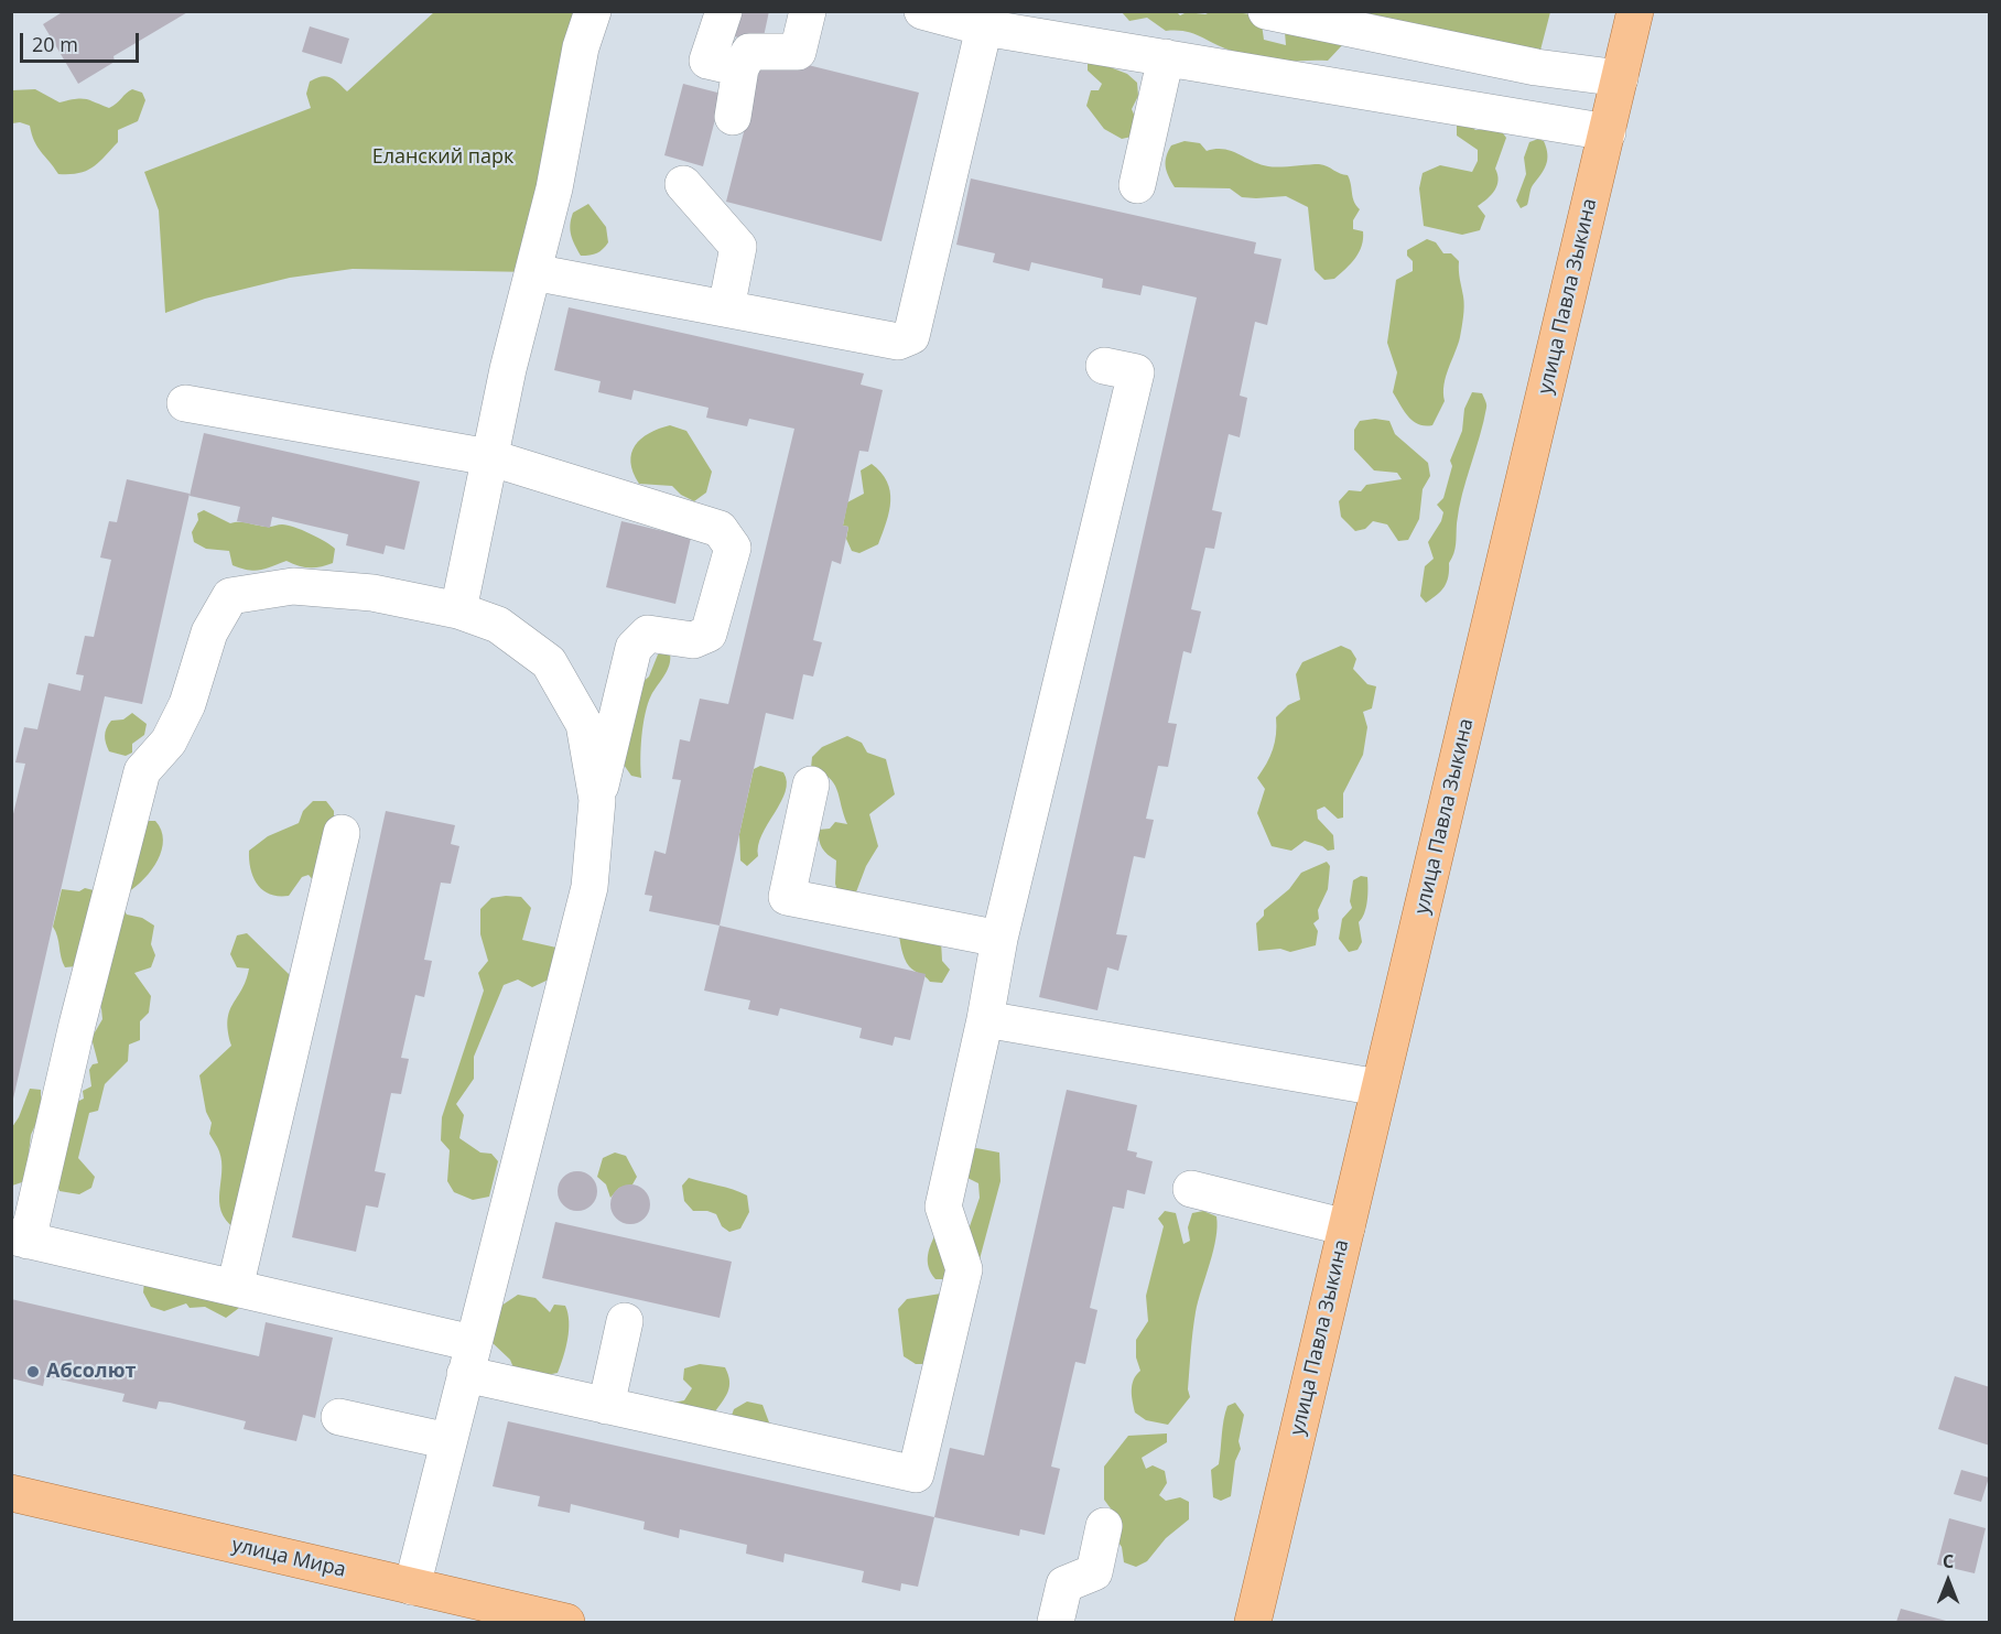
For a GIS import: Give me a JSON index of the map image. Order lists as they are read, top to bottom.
{
  "streets": {
    "main road": ["улица Павла Зыкина", "улица Мира"]
  },
  "parks": ["Еланский парк"],
  "places": ["Абсолют"],
  "scale_bar": "20 m",
  "north": "top"
}
